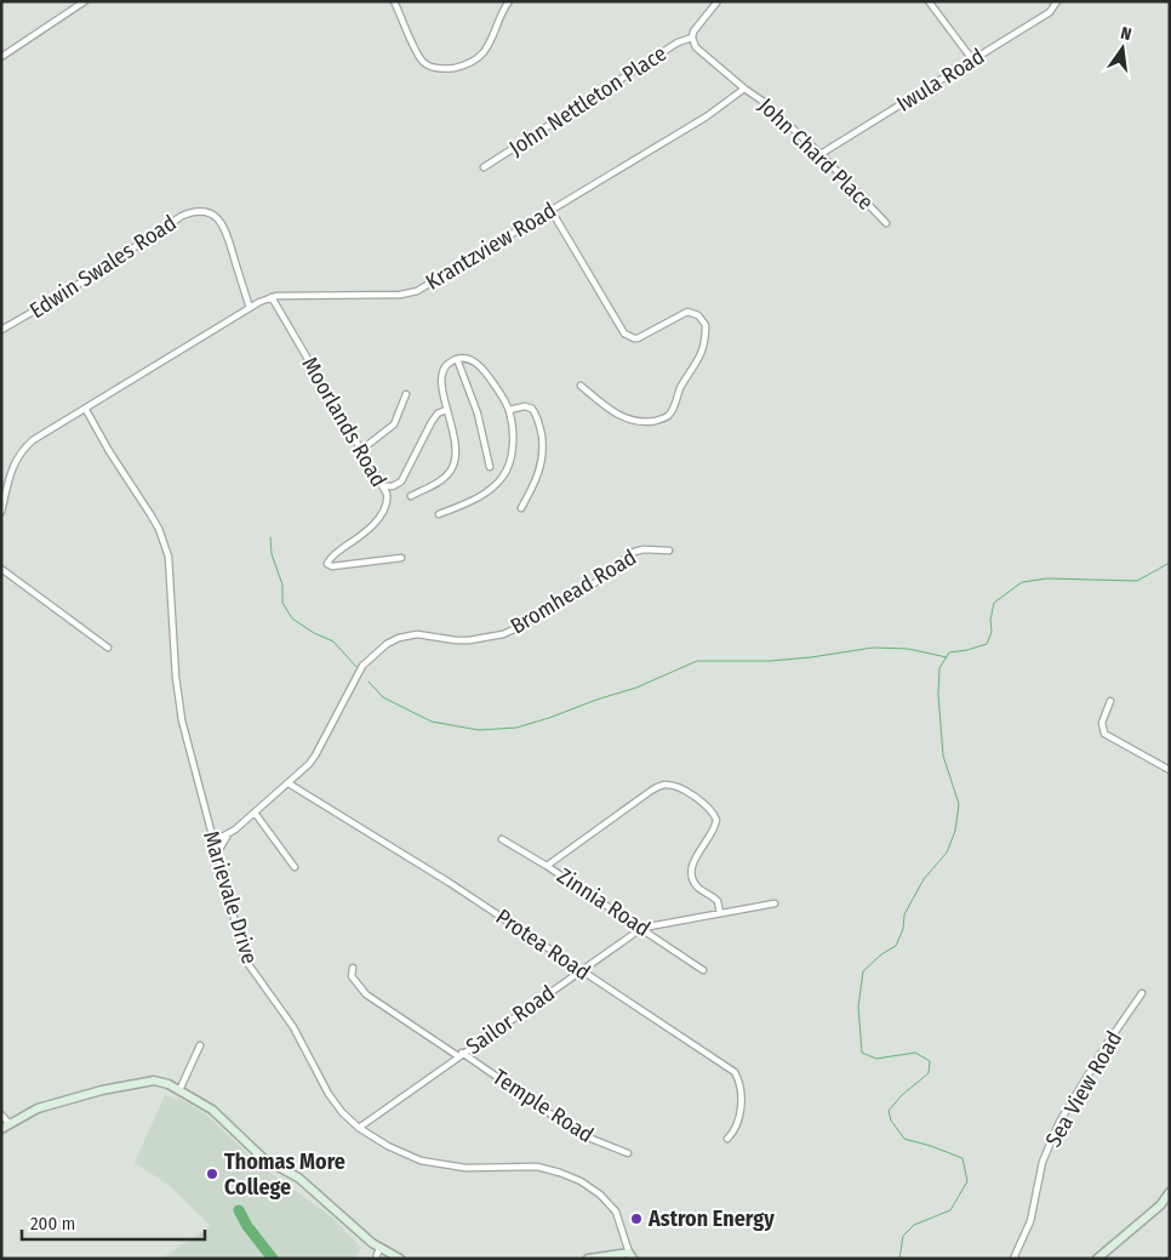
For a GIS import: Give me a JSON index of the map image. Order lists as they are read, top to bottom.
{
  "streets": {
    "street": [
      "Iwula Road",
      "John Nettleton Place",
      "John Chard Place",
      "Krantzview Road",
      "Edwin Swales Road",
      "Moorlands Road",
      "Bromhead Road",
      "Marievale Drive",
      "Zinnia Road",
      "Protea Road",
      "Sailor Road",
      "Sea View Road",
      "Temple Road"
    ]
  },
  "crossings": [
    ["Iwula Road", "John Chard Place"],
    ["John Nettleton Place", "John Chard Place"],
    ["John Chard Place", "Krantzview Road"],
    ["Krantzview Road", "Edwin Swales Road"],
    ["Krantzview Road", "Moorlands Road"],
    ["Krantzview Road", "Marievale Drive"],
    ["Bromhead Road", "Marievale Drive"],
    ["Bromhead Road", "Protea Road"],
    ["Marievale Drive", "Sailor Road"],
    ["Zinnia Road", "Sailor Road"],
    ["Protea Road", "Sailor Road"],
    ["Sailor Road", "Temple Road"]
  ],
  "places": ["Thomas More College", "Astron Energy"],
  "scale_bar": "200 m",
  "north": "top"
}
